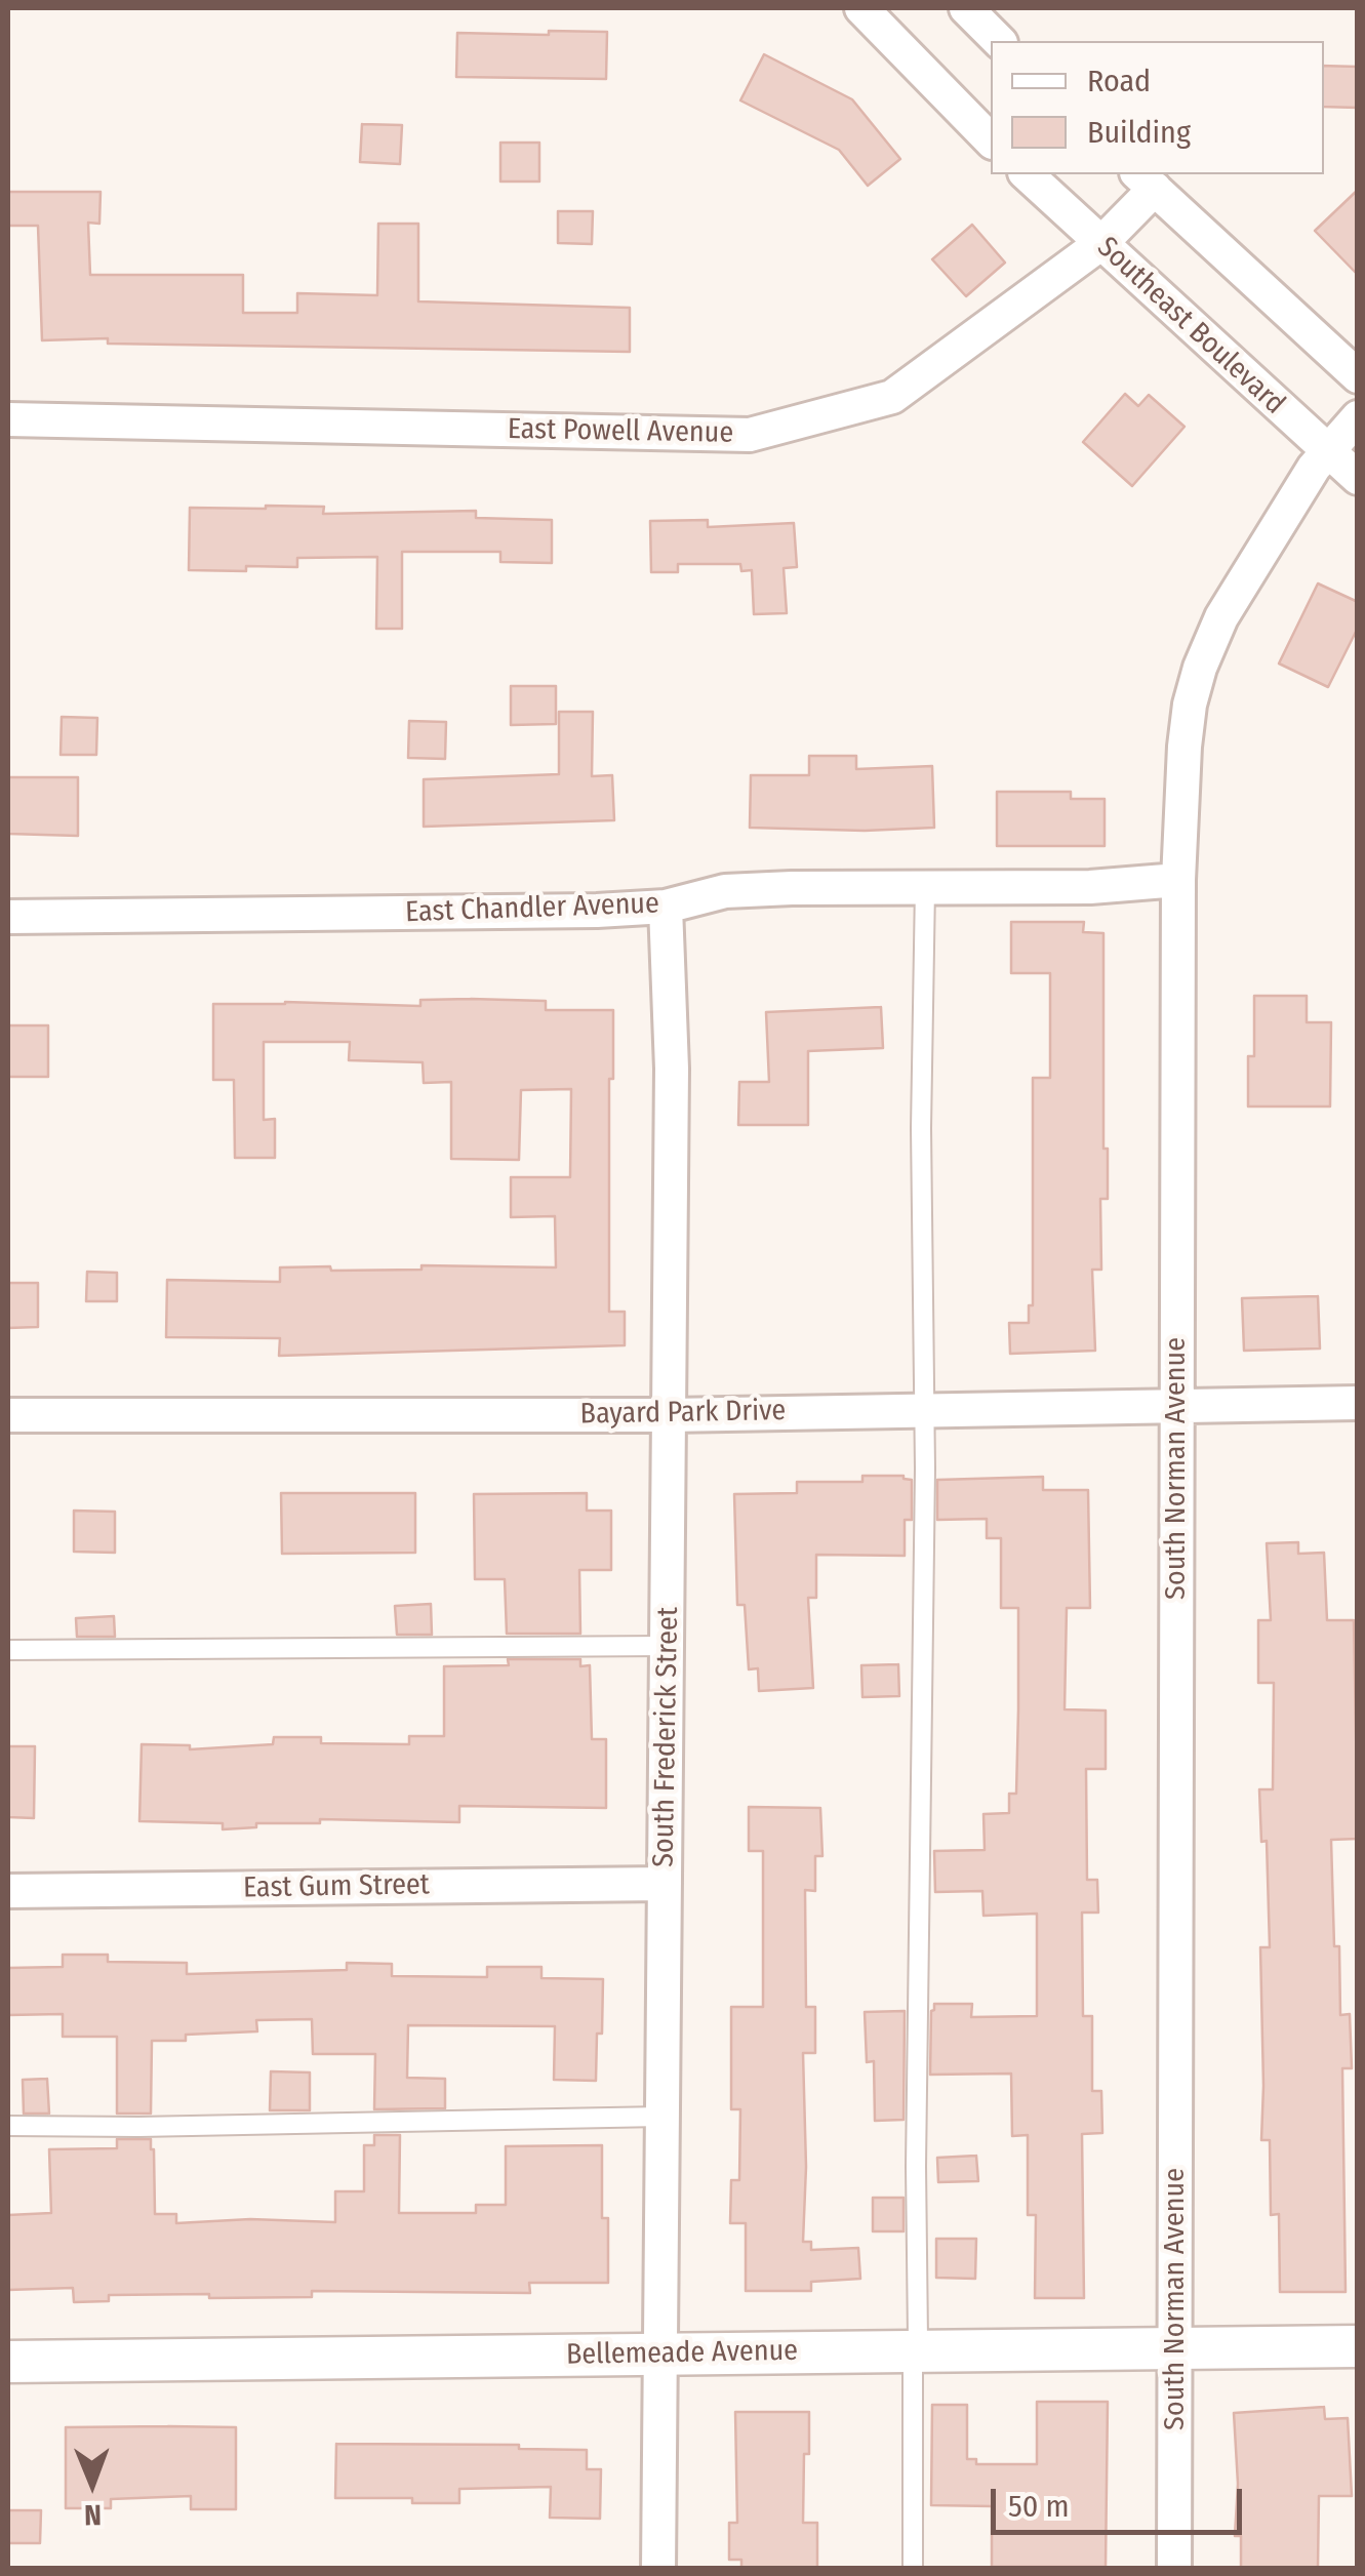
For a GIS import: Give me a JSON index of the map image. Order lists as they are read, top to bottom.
{
  "streets": {
    "street": [
      "Southeast Boulevard",
      "East Powell Avenue",
      "East Chandler Avenue",
      "Bayard Park Drive",
      "South Norman Avenue",
      "South Frederick Street",
      "East Gum Street",
      "Bellemeade Avenue"
    ]
  },
  "crossings": [
    ["Southeast Boulevard", "East Powell Avenue"],
    ["Southeast Boulevard", "South Norman Avenue"],
    ["East Chandler Avenue", "South Norman Avenue"],
    ["East Chandler Avenue", "South Frederick Street"],
    ["Bayard Park Drive", "South Norman Avenue"],
    ["Bayard Park Drive", "South Frederick Street"],
    ["South Norman Avenue", "Bellemeade Avenue"],
    ["South Frederick Street", "East Gum Street"],
    ["South Frederick Street", "Bellemeade Avenue"]
  ],
  "legend": ["Road", "Building"],
  "scale_bar": "50 m",
  "north": "bottom"
}
